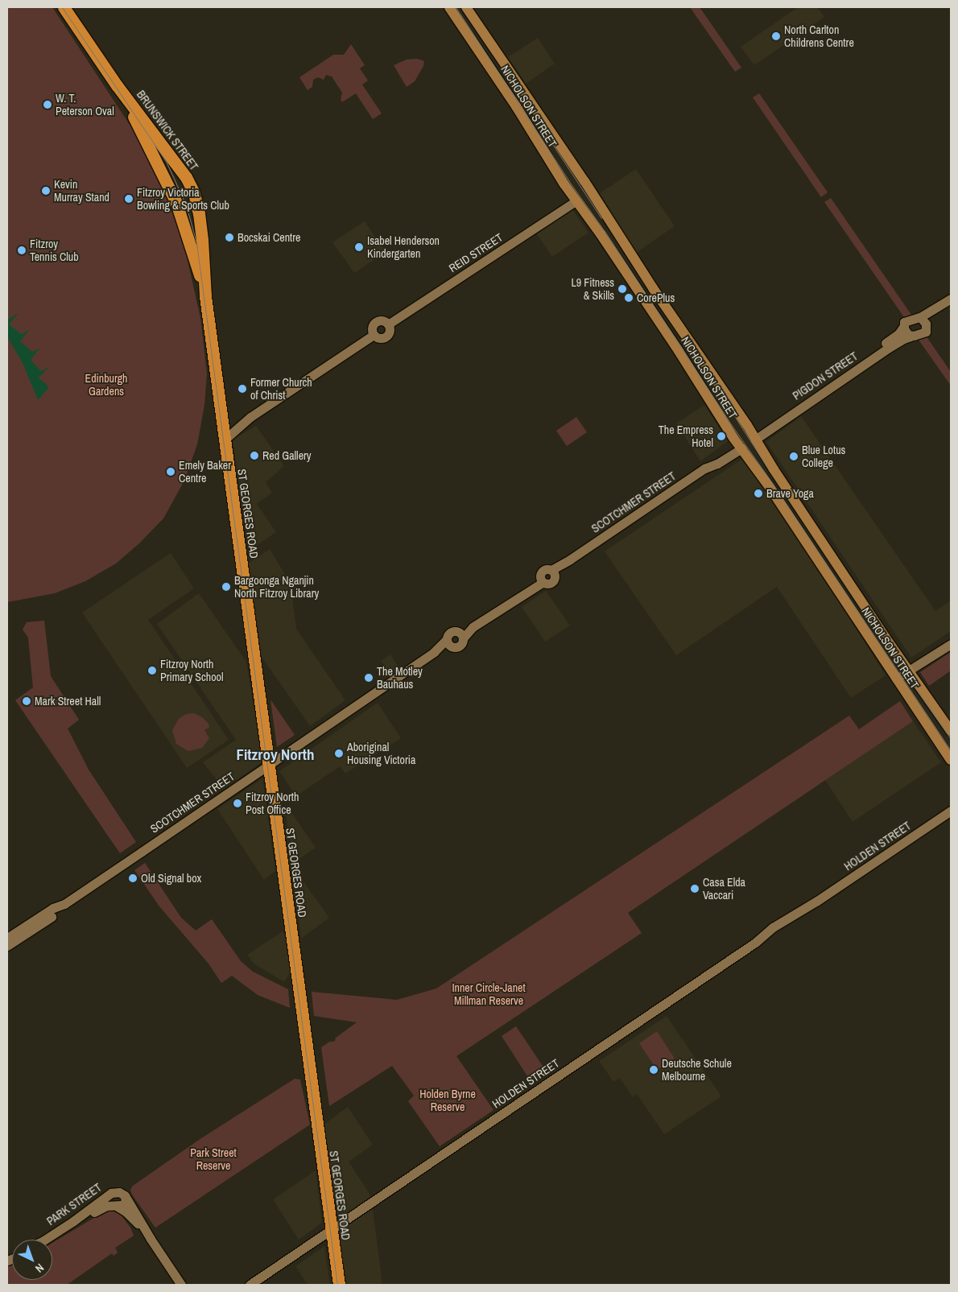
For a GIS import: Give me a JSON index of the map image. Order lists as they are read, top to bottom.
{
  "streets": {
    "highway": ["BRUNSWICK STREET", "ST GEORGES ROAD"],
    "main road": ["NICHOLSON STREET"],
    "street": [
      "REID STREET",
      "PIGDON STREET",
      "SCOTCHMER STREET",
      "HOLDEN STREET",
      "PARK STREET"
    ]
  },
  "crossings": [
    ["NICHOLSON STREET", "REID STREET"],
    ["NICHOLSON STREET", "PIGDON STREET"],
    ["NICHOLSON STREET", "SCOTCHMER STREET"],
    ["BRUNSWICK STREET", "ST GEORGES ROAD"],
    ["REID STREET", "ST GEORGES ROAD"],
    ["SCOTCHMER STREET", "ST GEORGES ROAD"],
    ["ST GEORGES ROAD", "HOLDEN STREET"]
  ],
  "districts": ["Fitzroy North"],
  "parks": [
    "Edinburgh Gardens",
    "Inner Circle-Janet Millman Reserve",
    "Holden Byrne Reserve",
    "Park Street Reserve"
  ],
  "places": [
    "North Carlton Childrens Centre",
    "W. T. Peterson Oval",
    "Kevin Murray Stand",
    "Fitzroy Victoria Bowling & Sports Club",
    "Bocskai Centre",
    "Isabel Henderson Kindergarten",
    "Fitzroy Tennis Club",
    "L9 Fitness & Skills",
    "CorePlus",
    "Former Church of Christ",
    "The Empress Hotel",
    "Red Gallery",
    "Blue Lotus College",
    "Emely Baker Centre",
    "Brave Yoga",
    "Bargoonga Nganjin North Fitzroy Library",
    "Fitzroy North Primary School",
    "The Motley Bauhaus",
    "Mark Street Hall",
    "Aboriginal Housing Victoria",
    "Fitzroy North Post Office",
    "Old Signal box",
    "Casa Elda Vaccari",
    "Deutsche Schule Melbourne"
  ],
  "north": "bottom right"
}
